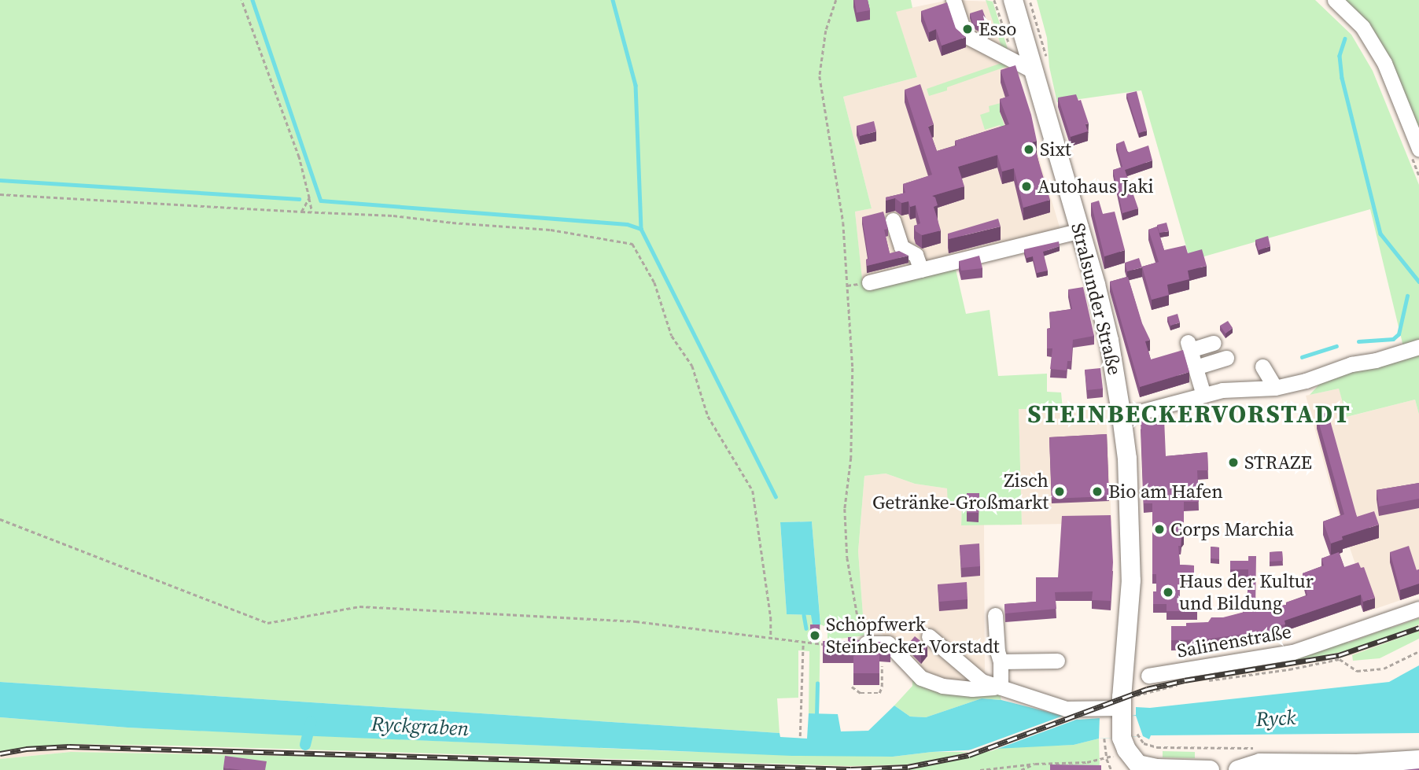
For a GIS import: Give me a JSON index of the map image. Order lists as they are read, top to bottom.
{
  "streets": {
    "main road": ["Stralsunder Straße"],
    "street": ["Salinenstraße"]
  },
  "districts": ["STEINBECKERVORSTADT"],
  "water": ["Ryck", "Ryckgraben"],
  "places": [
    "Esso",
    "Sixt",
    "Autohaus Jaki",
    "STRAZE",
    "Zisch Getränke-Großmarkt",
    "Bio am Hafen",
    "Corps Marchia",
    "Haus der Kultur und Bildung",
    "Schöpfwerk Steinbecker Vorstadt"
  ]
}
